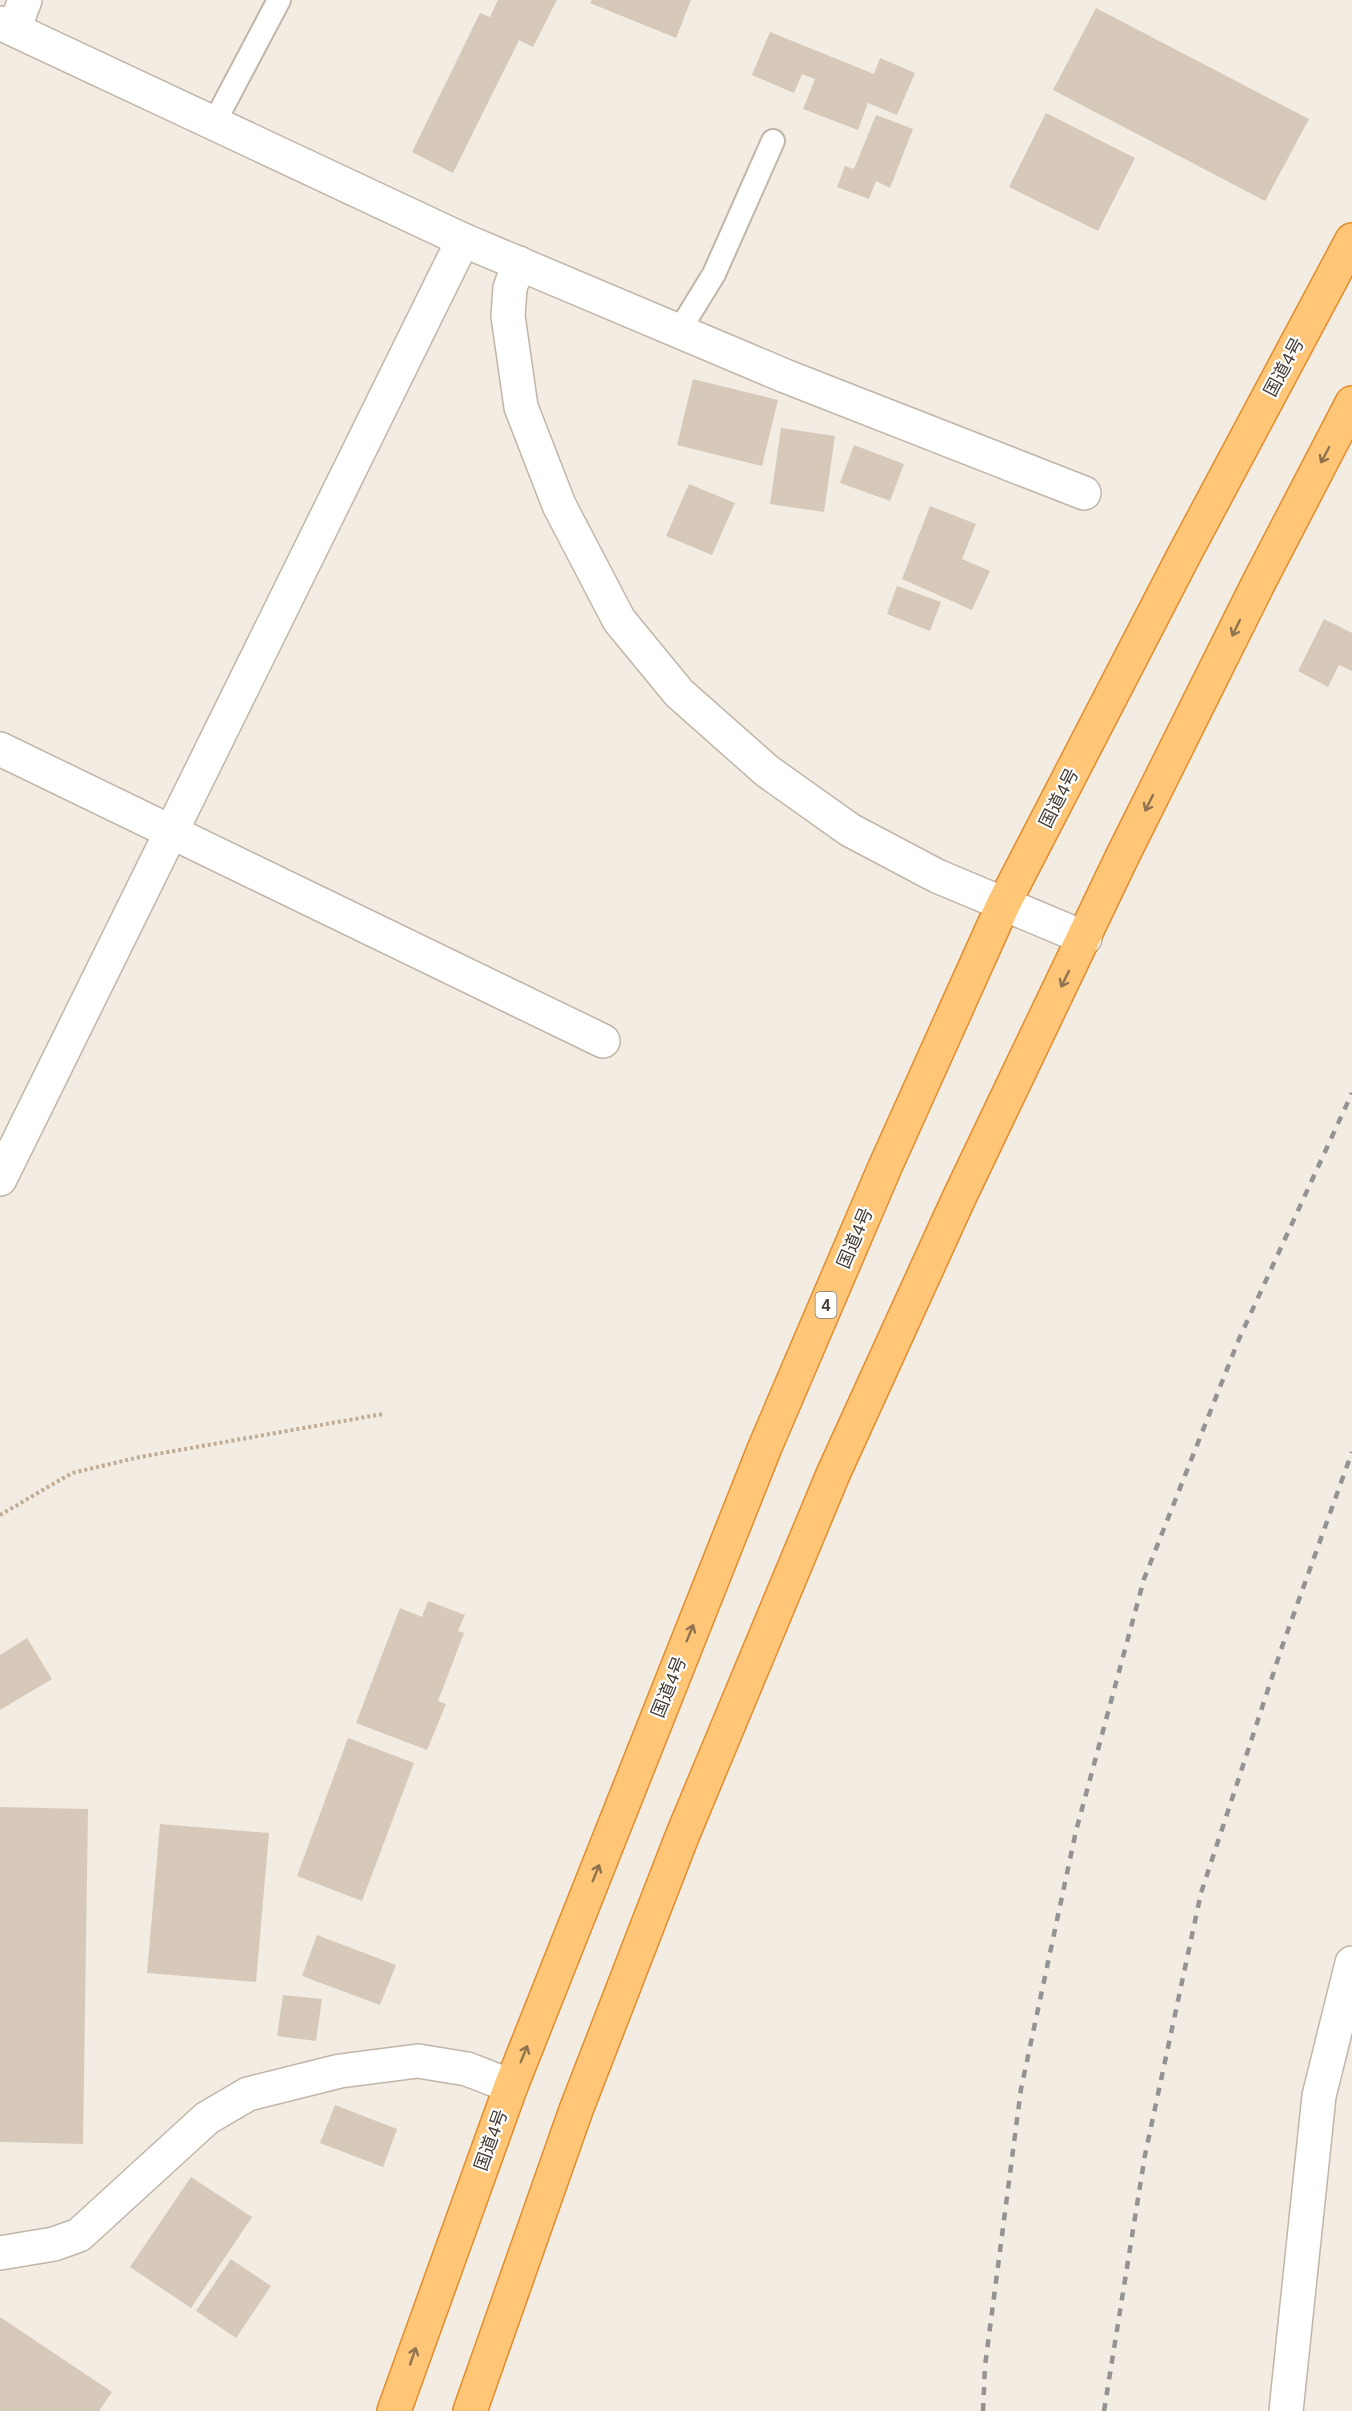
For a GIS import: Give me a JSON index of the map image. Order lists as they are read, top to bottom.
{
  "streets": {
    "highway": ["国道4号", "4"]
  }
}
